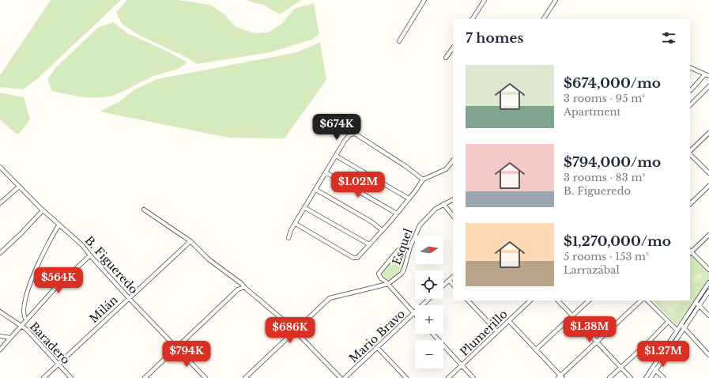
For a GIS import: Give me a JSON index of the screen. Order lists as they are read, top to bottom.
{
  "streets": {
    "street": [
      "Esquel",
      "B. Figueredo",
      "Milán",
      "Plumerillo",
      "Mario Bravo",
      "Baradero"
    ]
  },
  "crossings": [
    ["B. Figueredo", "Milán"],
    ["Milán", "Baradero"]
  ],
  "north": "right",
  "page": {
    "heading": "7 homes",
    "list": [
      {
        "name": "$674,000/mo",
        "note": "3 rooms · 95 m² · Apartment"
      },
      {
        "name": "$794,000/mo",
        "note": "3 rooms · 83 m² · B. Figueredo"
      },
      {
        "name": "$1,270,000/mo",
        "note": "5 rooms · 153 m² · Larrazábal"
      }
    ],
    "price": [
      "$674K",
      "$1.02M",
      "$564K",
      "$1.38M",
      "$686K",
      "$794K",
      "$1.27M"
    ],
    "map_buttons": ["+", "−"]
  }
}
